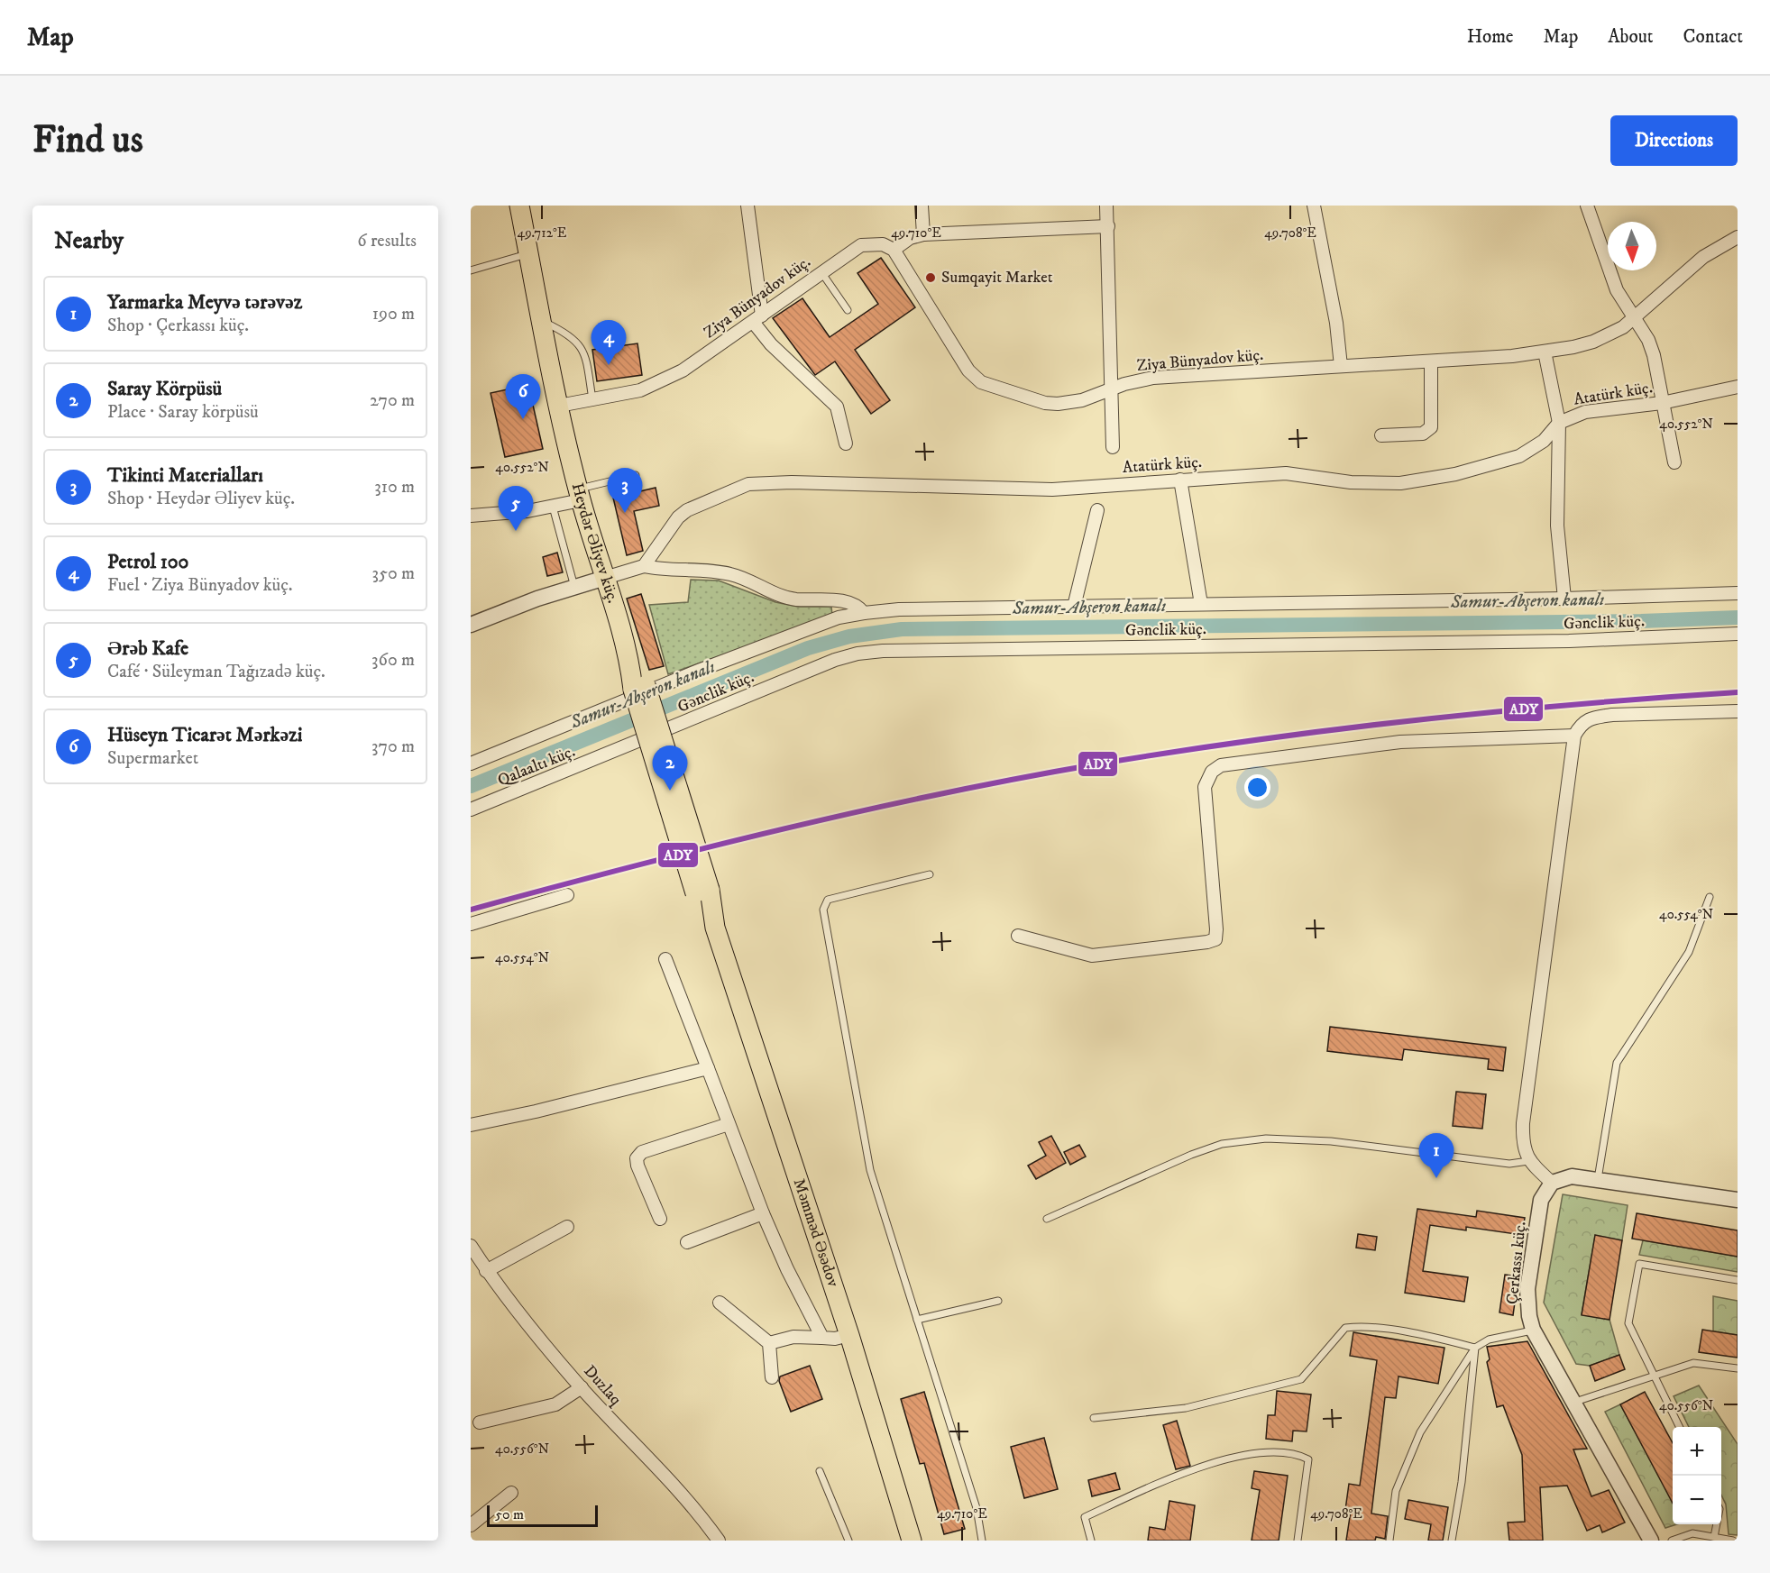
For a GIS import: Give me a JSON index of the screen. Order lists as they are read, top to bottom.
{
  "streets": {
    "main road": ["Heydər Əliyev küç.", "Məmməd Əsədov"],
    "street": [
      "Ziya Bünyadov küç.",
      "Atatürk küç.",
      "Gənclik küç.",
      "Qalaaltı küç.",
      "Çerkassı küç.",
      "Duzlaq"
    ]
  },
  "crossings": [
    ["Ziya Bünyadov küç.", "Heydər Əliyev küç."],
    ["Heydər Əliyev küç.", "Məmməd Əsədov"],
    ["Gənclik küç.", "Qalaaltı küç."]
  ],
  "water": ["Samur-Abşeron kanalı"],
  "places": ["Sumqayit Market"],
  "lines": ["transit line ADY"],
  "scale_bar": "50 m",
  "north": "bottom",
  "page": {
    "header": "Map",
    "nav": [
      "Home",
      "Map",
      "About",
      "Contact"
    ],
    "buttons": "Directions",
    "title": "Find us",
    "heading": ["Nearby", "6 results"],
    "list": [
      {
        "mark": "1",
        "name": "Yarmarka Meyvә tәrәvәz",
        "note": "Shop · Çerkassı küç.",
        "value": "190 m"
      },
      {
        "mark": "2",
        "name": "Saray Körpüsü",
        "note": "Place · Saray körpüsü",
        "value": "270 m"
      },
      {
        "mark": "3",
        "name": "Tikinti Materialları",
        "note": "Shop · Heydər Əliyev küç.",
        "value": "310 m"
      },
      {
        "mark": "4",
        "name": "Petrol 100",
        "note": "Fuel · Ziya Bünyadov küç.",
        "value": "350 m"
      },
      {
        "mark": "5",
        "name": "Ərəb Kafe",
        "note": "Café · Süleyman Tağızadə küç.",
        "value": "360 m"
      },
      {
        "mark": "6",
        "name": "Hüseyn Ticarət Mərkəzi",
        "note": "Supermarket",
        "value": "370 m"
      }
    ],
    "pins": [
      "4",
      "6",
      "3",
      "5",
      "2",
      "1"
    ],
    "map_buttons": ["+", "−"],
    "scale": "50 m"
  },
  "coordinates": [
    "49.712°E",
    "49.710°E",
    "49.708°E",
    "40.552°N",
    "40.554°N",
    "40.556°N"
  ]
}
